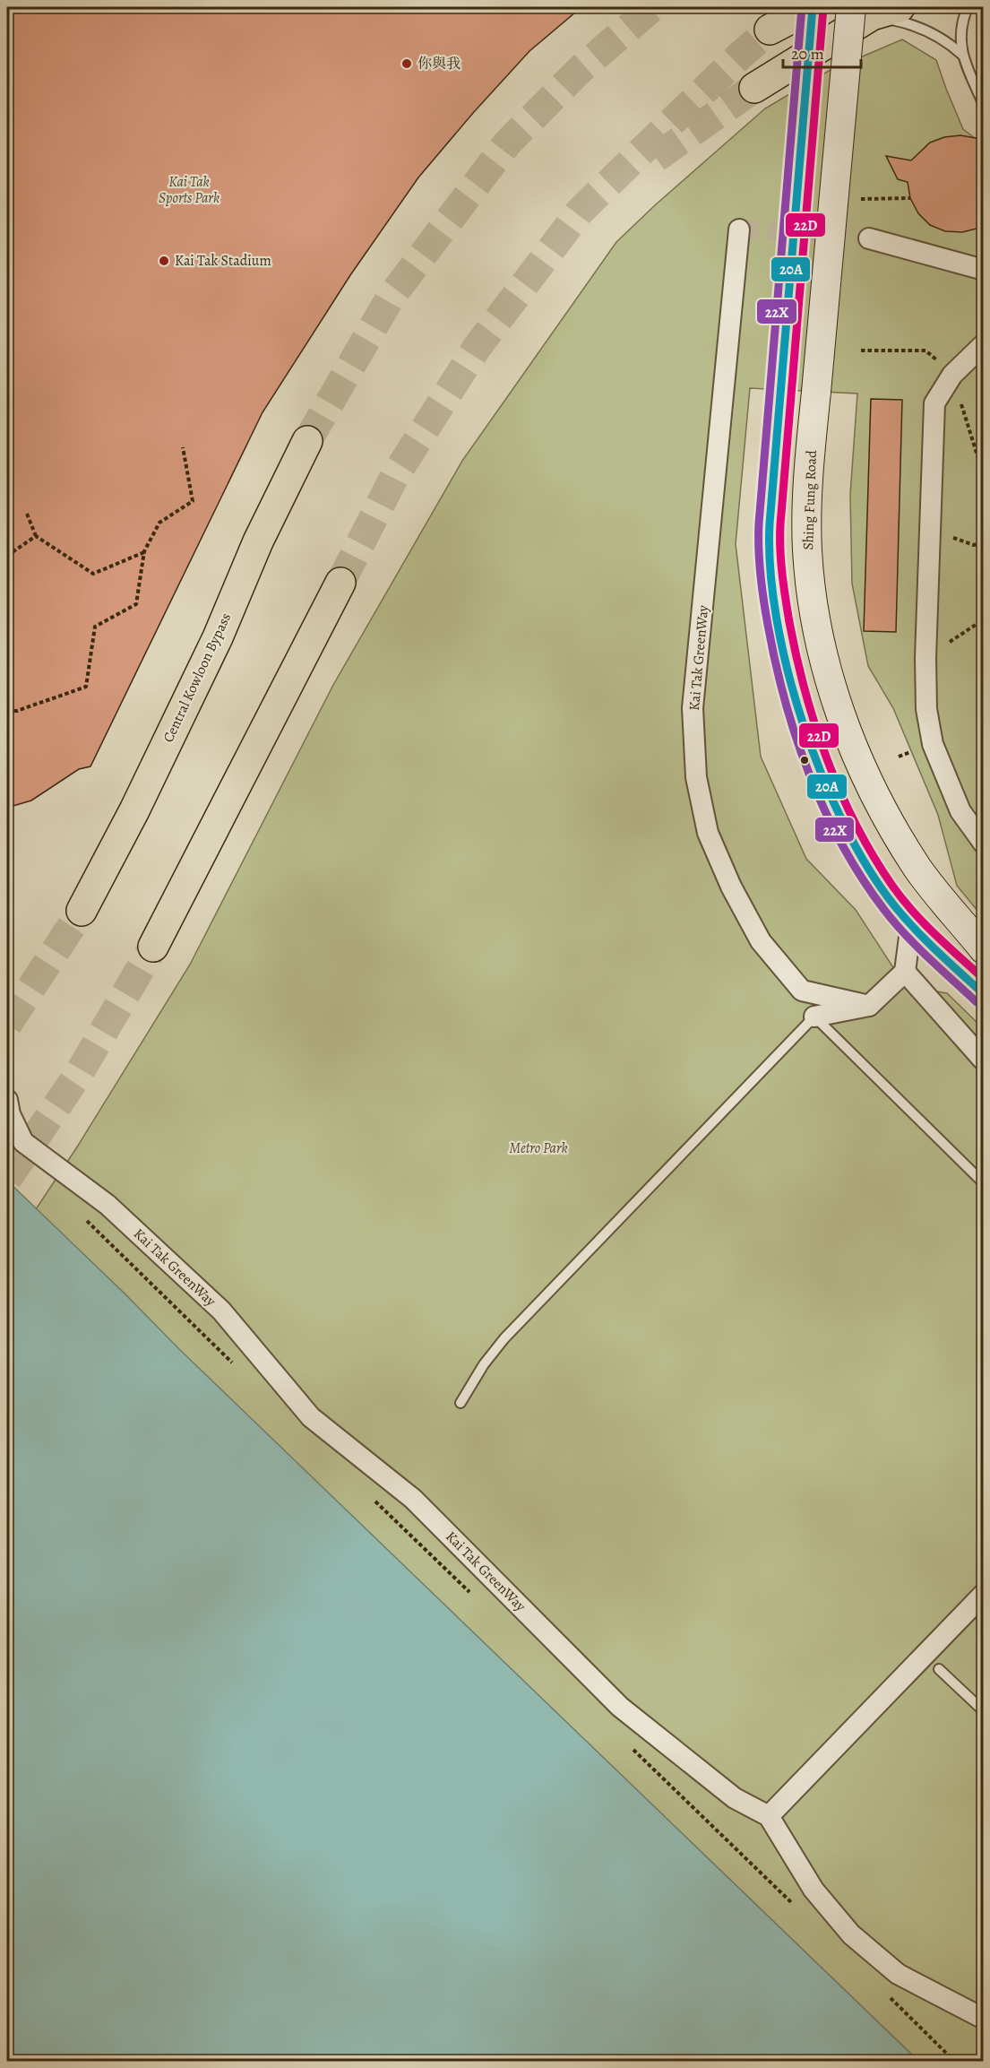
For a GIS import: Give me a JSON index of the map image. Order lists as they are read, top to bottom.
{
  "streets": {
    "highway": ["Central Kowloon Bypass"],
    "main road": ["Shing Fung Road"],
    "street": ["Kai Tak GreenWay"]
  },
  "parks": ["Kai Tak Sports Park", "Metro Park"],
  "places": ["你與我", "Kai Tak Stadium"],
  "lines": ["transit line 20A", "transit line 22X", "transit line 22D"],
  "scale_bar": "20 m"
}
